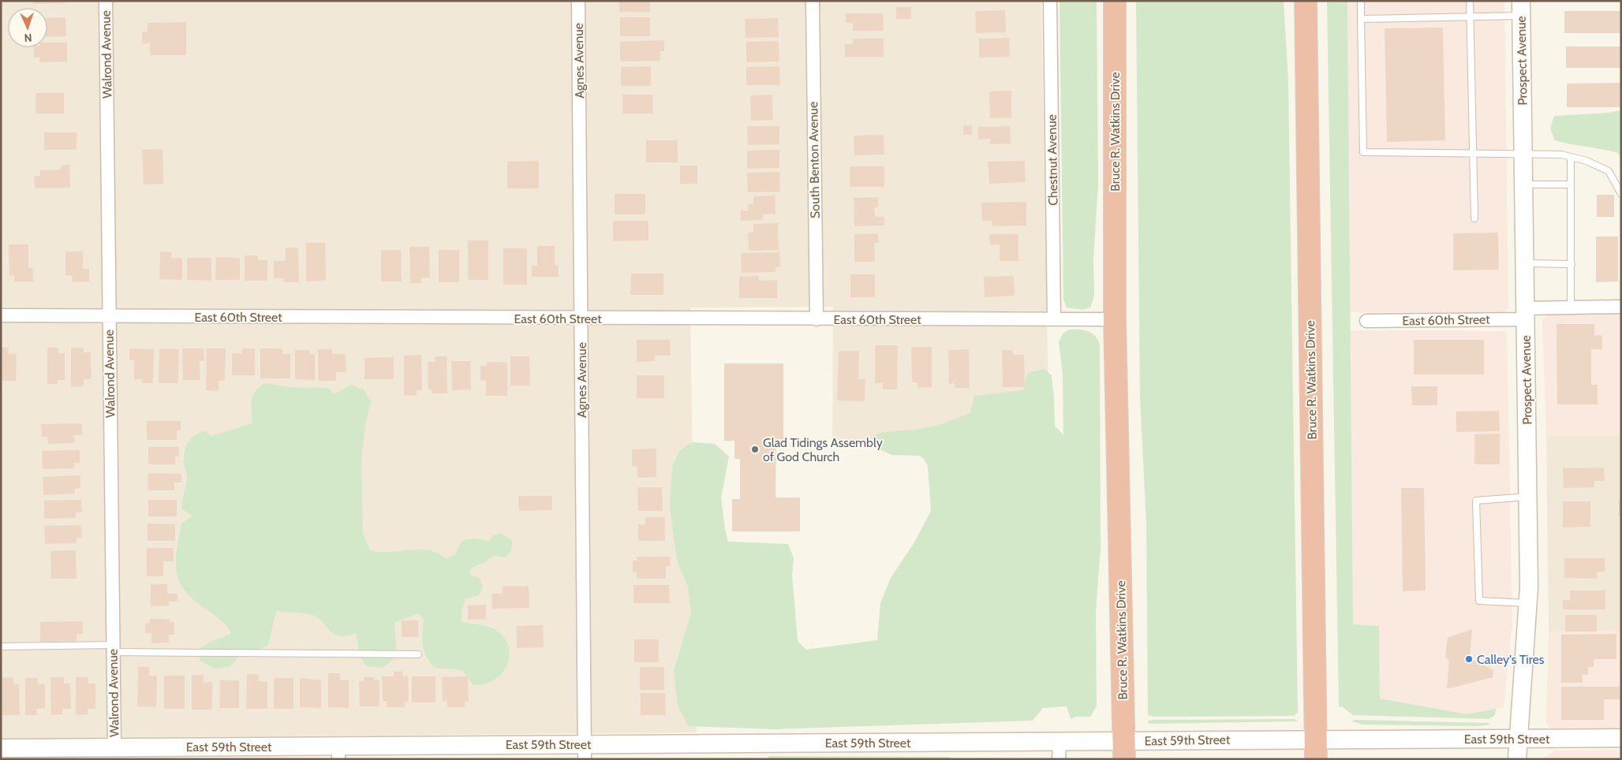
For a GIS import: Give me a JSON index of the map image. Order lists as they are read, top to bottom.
{
  "streets": {
    "highway": ["Bruce R. Watkins Drive"],
    "street": [
      "Walrond Avenue",
      "Agnes Avenue",
      "Prospect Avenue",
      "South Benton Avenue",
      "Chestnut Avenue",
      "East 60th Street",
      "East 59th Street"
    ]
  },
  "crossings": [
    ["Walrond Avenue", "East 60th Street"],
    ["Walrond Avenue", "East 59th Street"],
    ["Agnes Avenue", "East 60th Street"],
    ["Agnes Avenue", "East 59th Street"],
    ["Prospect Avenue", "East 60th Street"],
    ["Prospect Avenue", "East 59th Street"],
    ["Bruce R. Watkins Drive", "East 60th Street"],
    ["Bruce R. Watkins Drive", "East 59th Street"],
    ["South Benton Avenue", "East 60th Street"],
    ["Chestnut Avenue", "East 60th Street"]
  ],
  "places": ["Glad Tidings Assembly of God Church", "Calley's Tires"],
  "north": "bottom"
}
